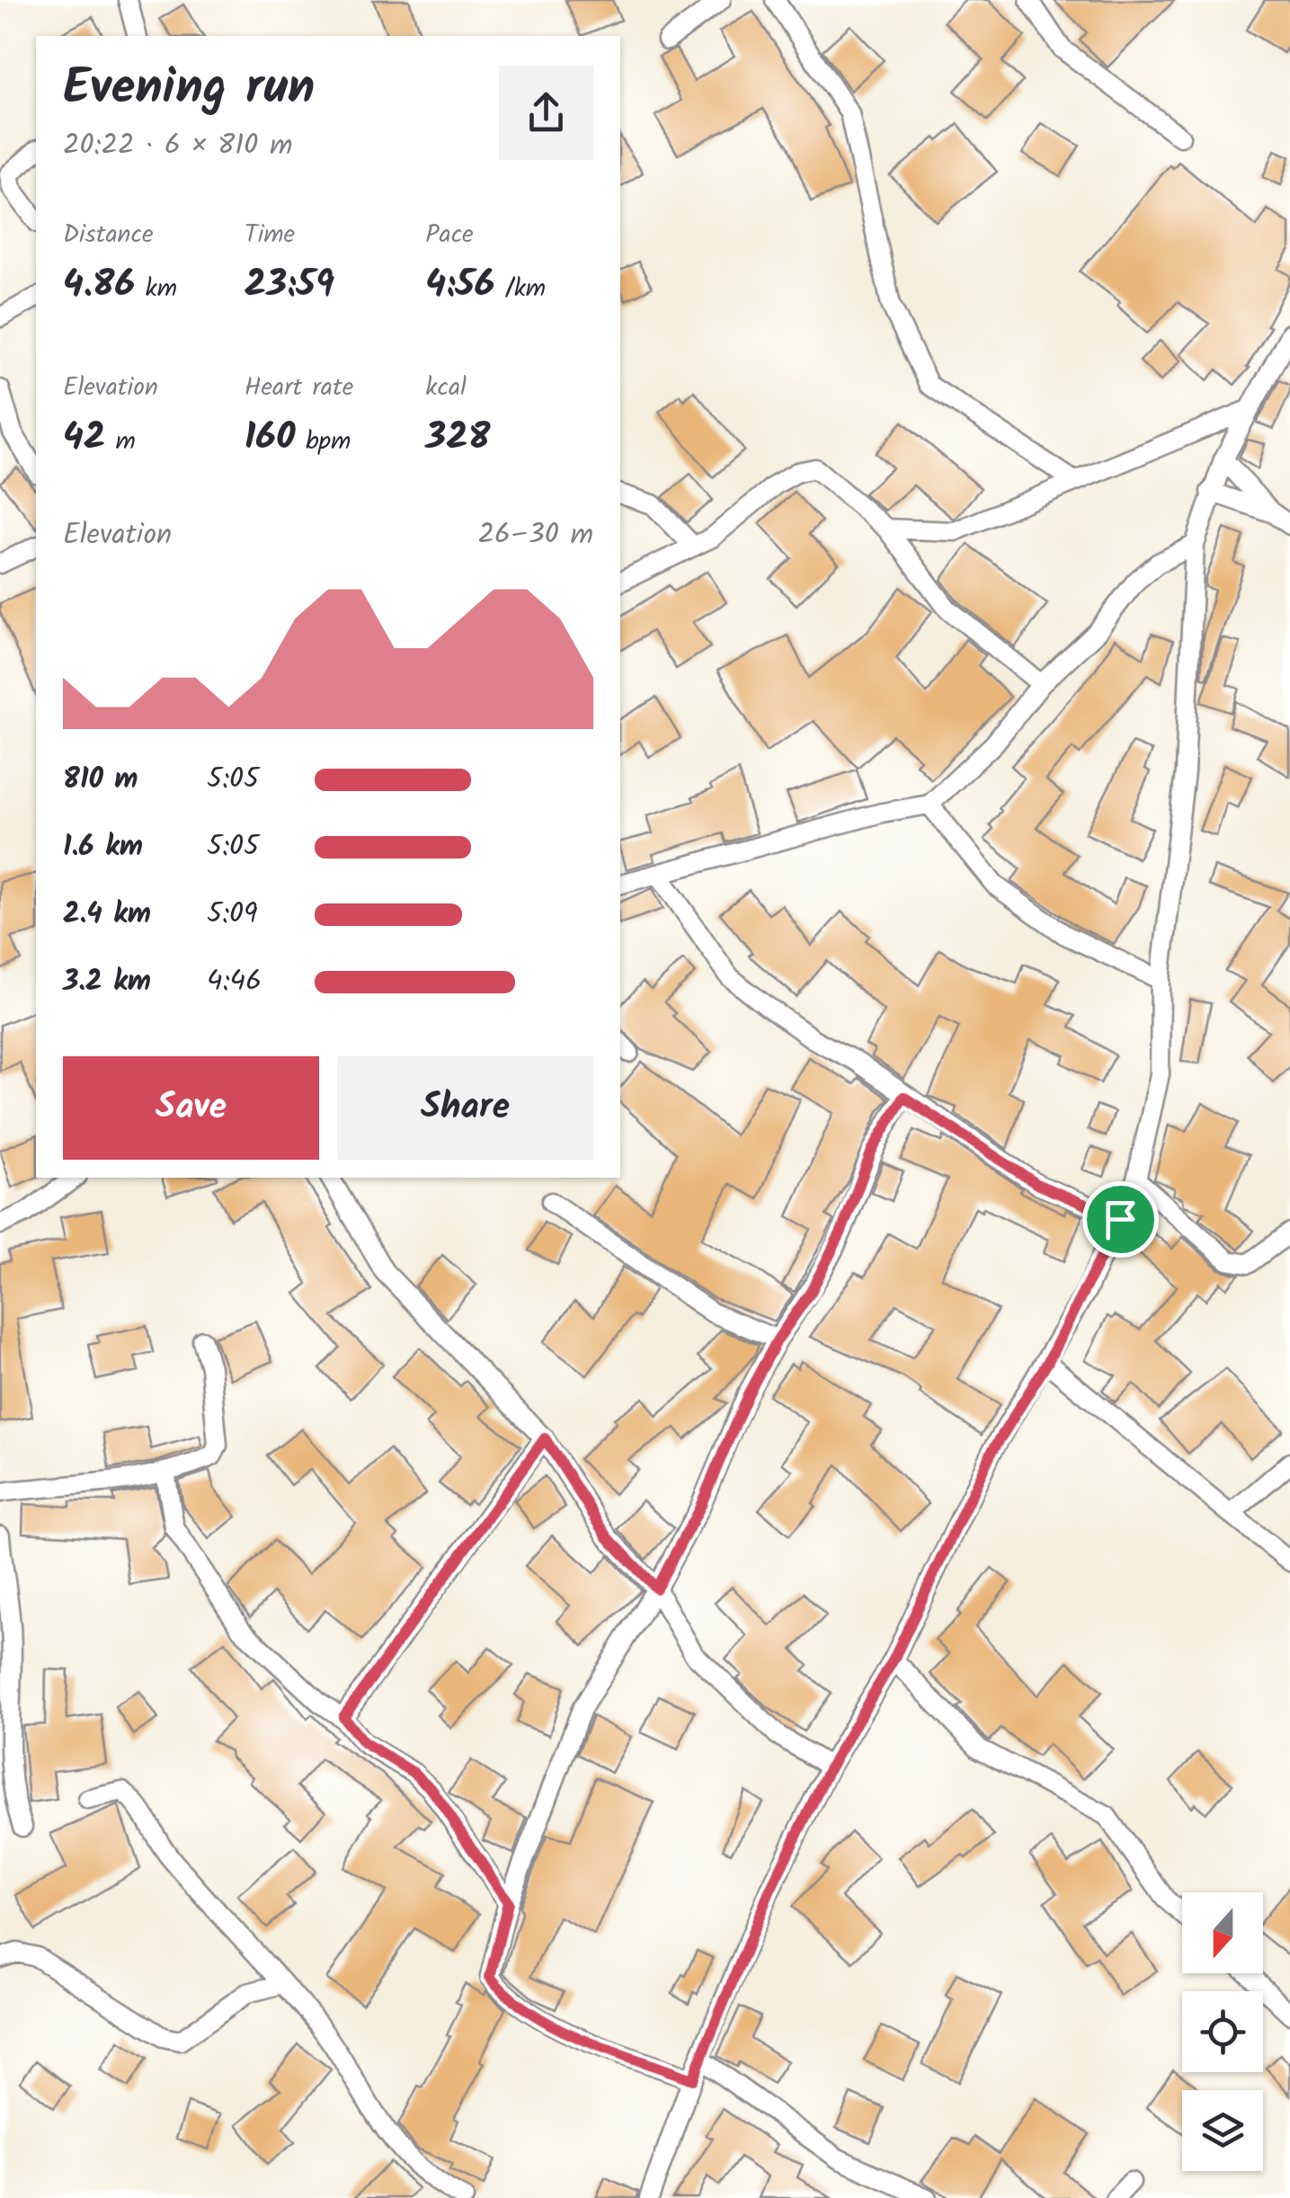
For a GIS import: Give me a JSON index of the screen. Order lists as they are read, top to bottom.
{
  "north": "bottom",
  "page": {
    "heading": ["Evening run", "20:22 · 6 × 810 m"],
    "stats": [
      ["Distance", "4.86 km"],
      ["Time", "23:59"],
      ["Pace", "4:56 /km"],
      ["Elevation", "42 m"],
      ["Heart rate", "160 bpm"],
      ["kcal", "328"]
    ],
    "chart": ["Elevation", "26–30 m"],
    "list": [
      {
        "name": "810 m",
        "note": "5:05"
      },
      {
        "name": "1.6 km",
        "note": "5:05"
      },
      {
        "name": "2.4 km",
        "note": "5:09"
      },
      {
        "name": "3.2 km",
        "note": "4:46"
      }
    ],
    "buttons": ["Save", "Share"]
  }
}
